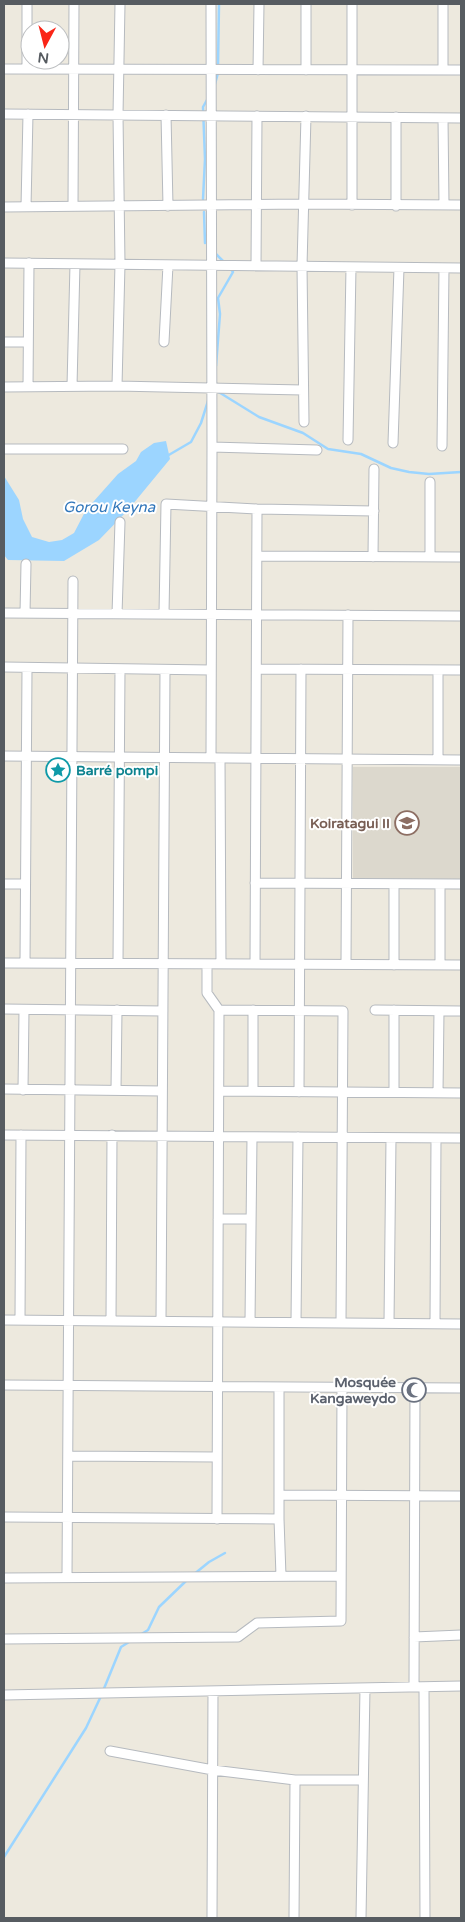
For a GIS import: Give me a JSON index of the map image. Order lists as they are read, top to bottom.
{
  "water": ["Gorou Keyna"],
  "places": {
    "place": ["Barré pompi"],
    "school or university": ["Koiratagui II"],
    "mosque": ["Mosquée Kangaweydo"]
  },
  "north": "bottom"
}
